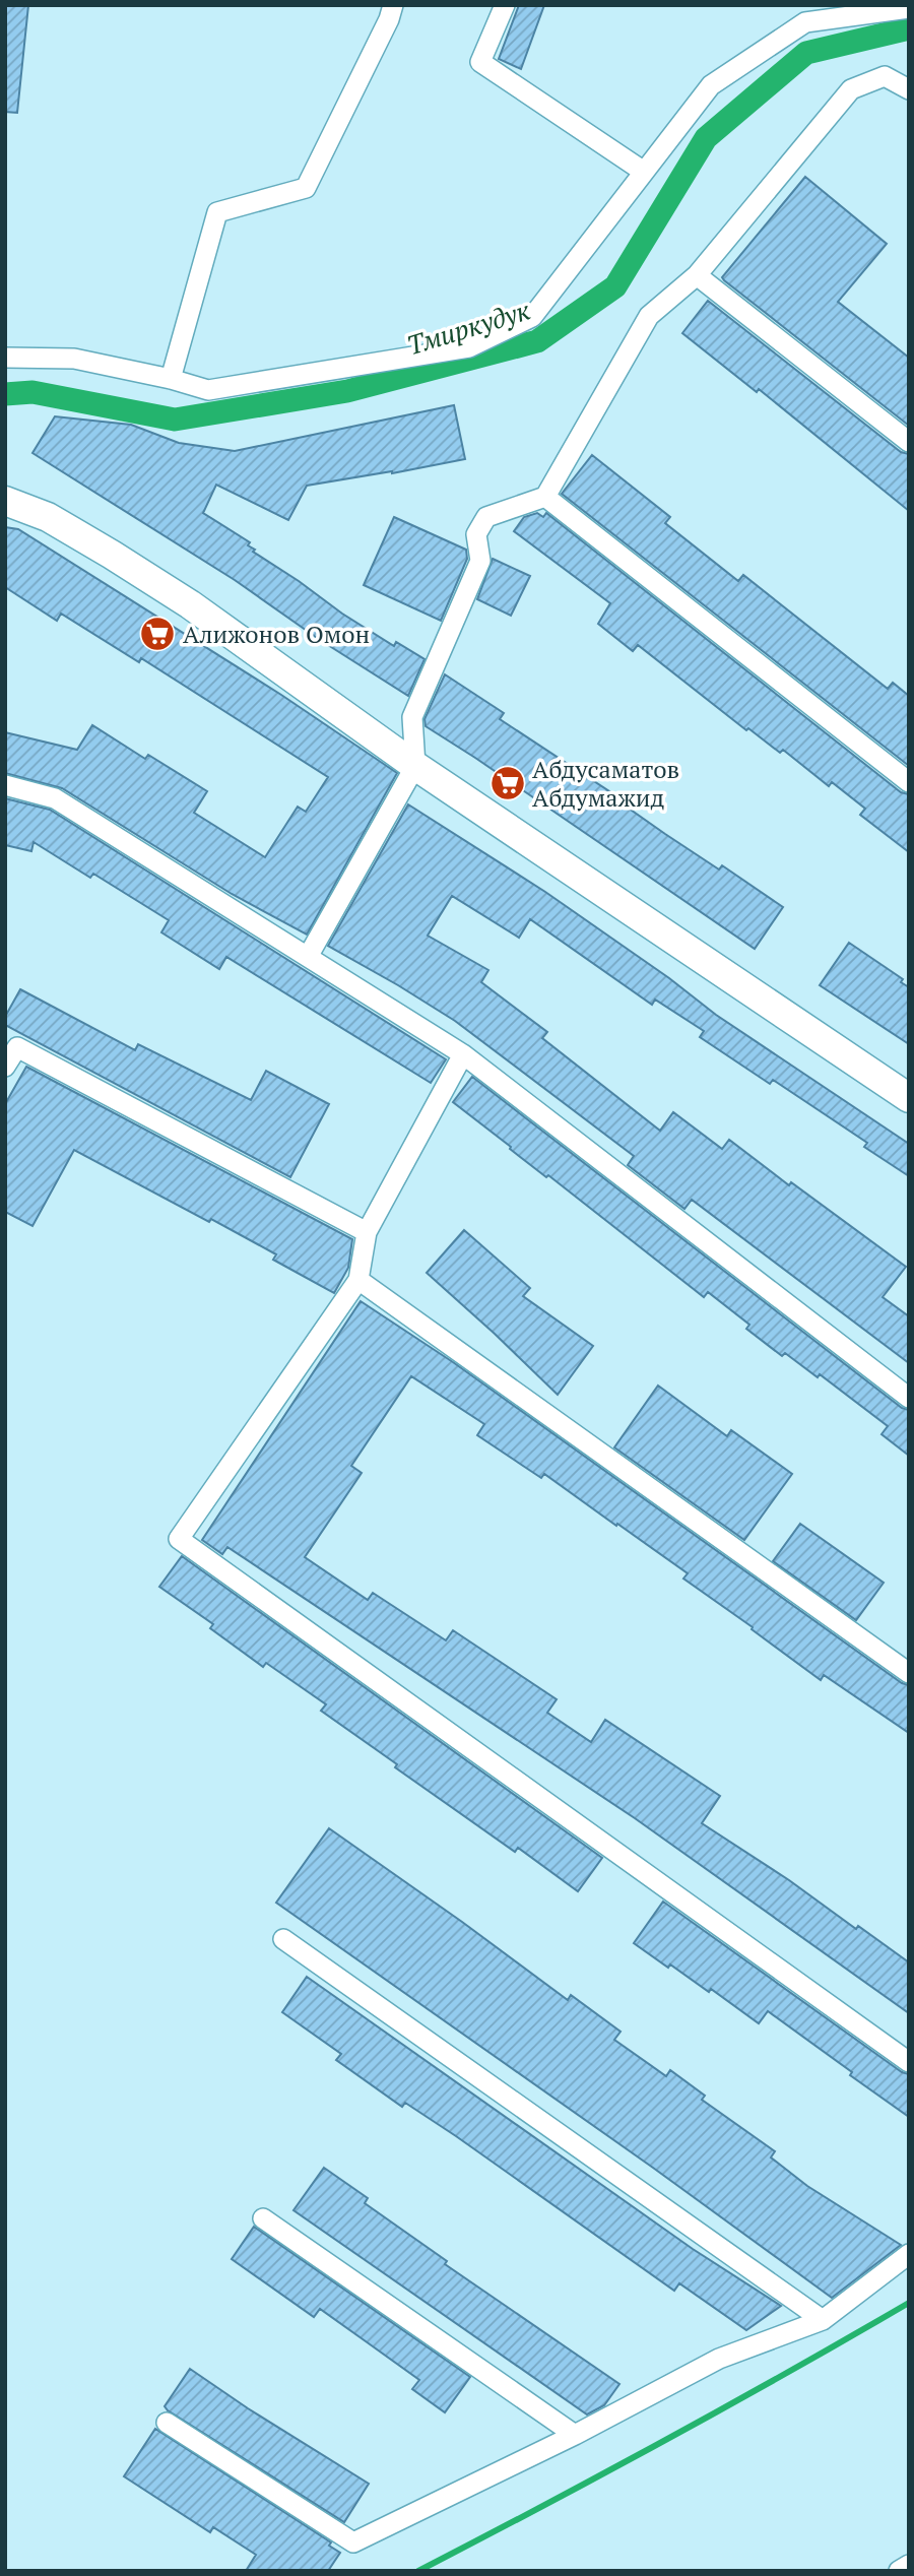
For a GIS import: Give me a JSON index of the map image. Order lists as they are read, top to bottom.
{
  "water": ["Тмиркудук"],
  "places": {
    "supermarket": ["Алижонов Омон", "Абдусаматов Абдумажид"]
  }
}
